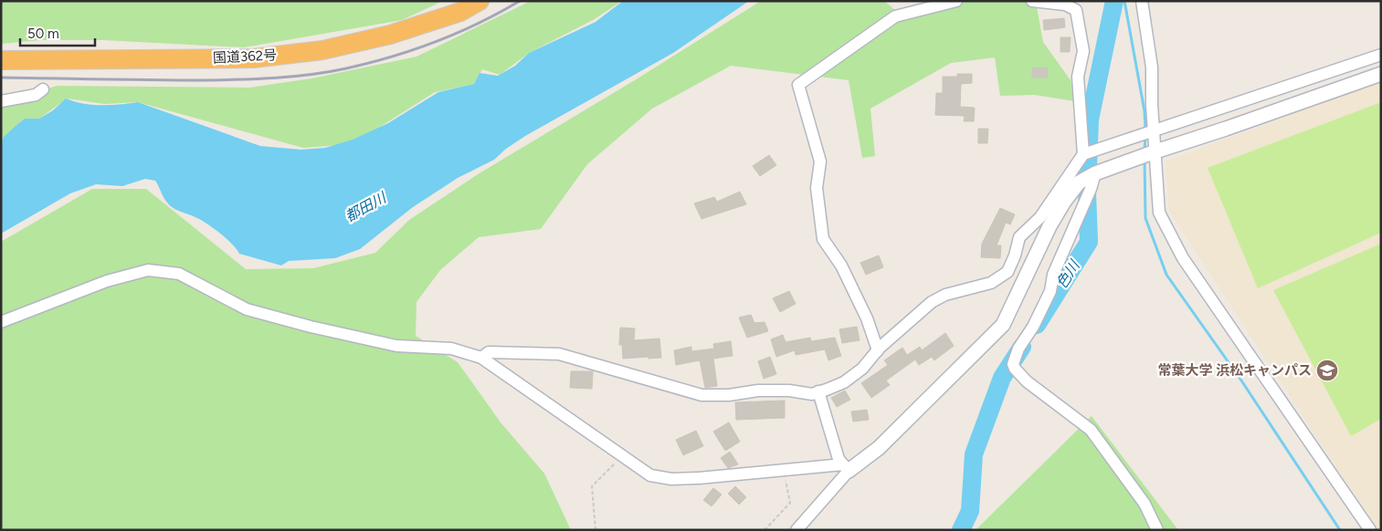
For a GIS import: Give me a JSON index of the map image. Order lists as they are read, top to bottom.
{
  "streets": {
    "highway": ["国道362号"]
  },
  "water": ["都田川", "色川"],
  "places": {
    "school or university": ["常葉大学 浜松キャンパス"]
  },
  "scale_bar": "50 m"
}
